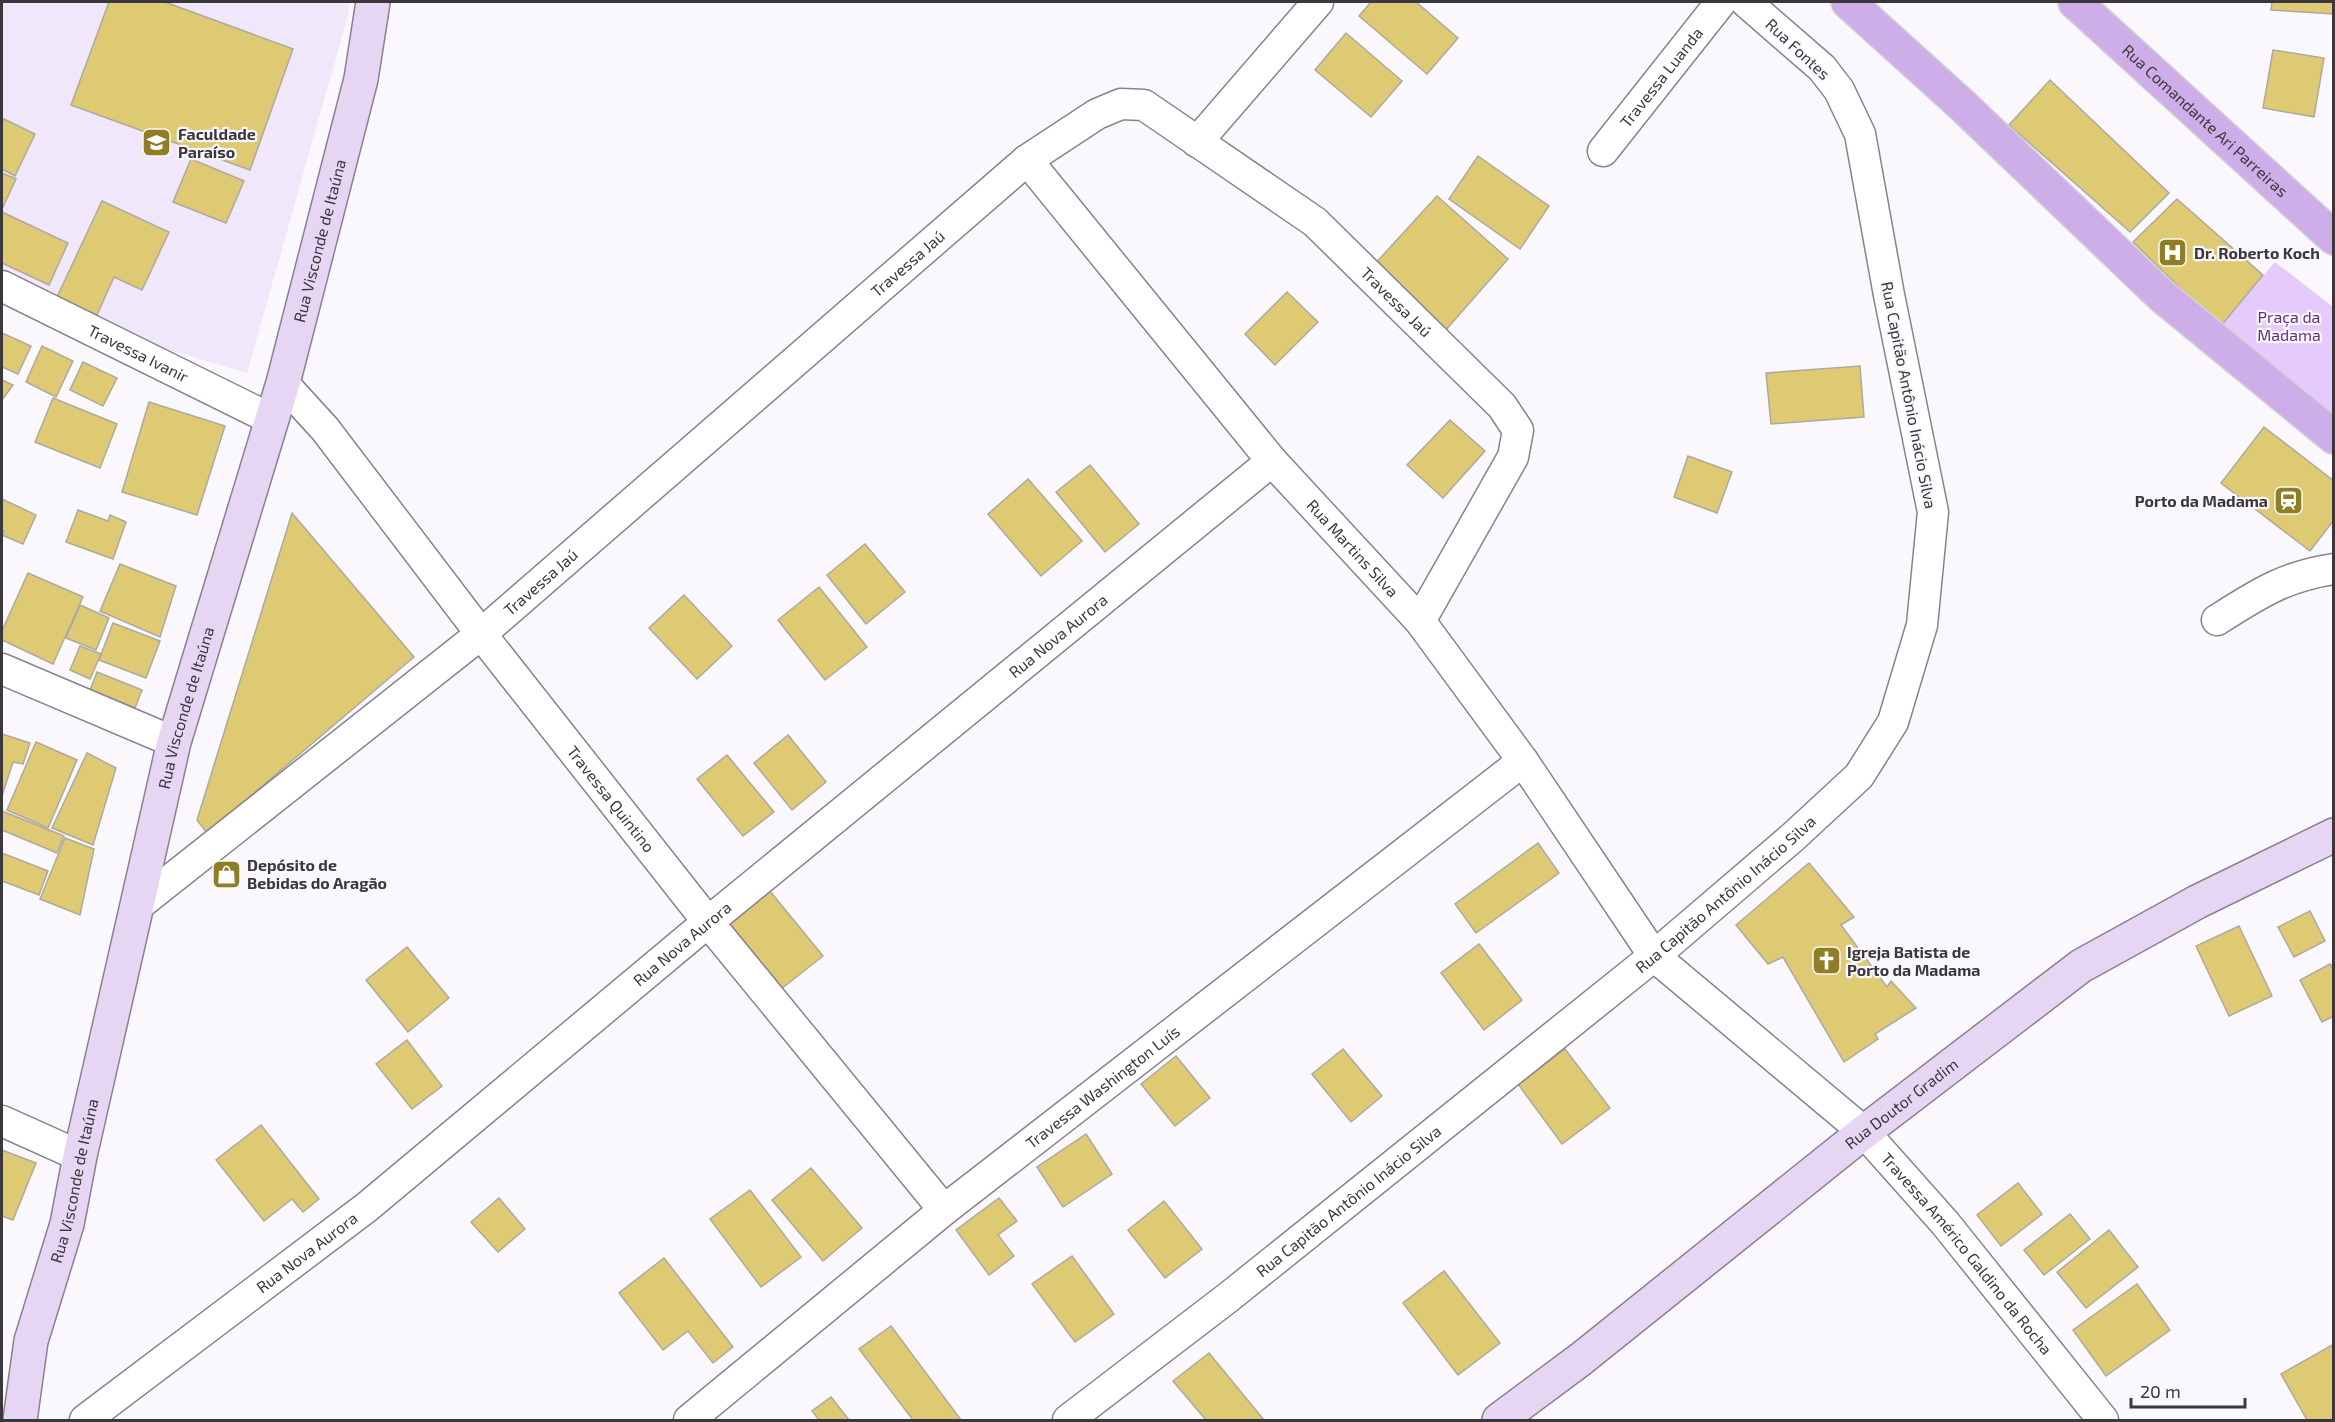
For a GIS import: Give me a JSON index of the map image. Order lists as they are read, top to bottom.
{
  "streets": {
    "main road": ["Rua Comandante Ari Parreiras", "Rua Visconde de Itaúna", "Rua Doutor Gradim"],
    "street": [
      "Rua Fontes",
      "Travessa Luanda",
      "Travessa Jaú",
      "Travessa Ivanir",
      "Rua Capitão Antônio Inácio Silva",
      "Rua Martins Silva",
      "Rua Nova Aurora",
      "Travessa Quintino",
      "Travessa Washington Luís",
      "Travessa Américo Galdino da Rocha"
    ]
  },
  "crossings": [
    ["Rua Fontes", "Rua Capitão Antônio Inácio Silva"],
    ["Rua Visconde de Itaúna", "Travessa Jaú"],
    ["Rua Visconde de Itaúna", "Travessa Ivanir"],
    ["Rua Visconde de Itaúna", "Travessa Quintino"],
    ["Travessa Jaú", "Rua Martins Silva"],
    ["Travessa Jaú", "Travessa Quintino"],
    ["Rua Capitão Antônio Inácio Silva", "Rua Martins Silva"],
    ["Rua Capitão Antônio Inácio Silva", "Travessa Américo Galdino da Rocha"],
    ["Rua Martins Silva", "Rua Nova Aurora"],
    ["Rua Martins Silva", "Travessa Washington Luís"],
    ["Rua Martins Silva", "Travessa Américo Galdino da Rocha"],
    ["Rua Nova Aurora", "Travessa Quintino"],
    ["Travessa Quintino", "Travessa Washington Luís"],
    ["Rua Doutor Gradim", "Travessa Américo Galdino da Rocha"]
  ],
  "parks": ["Praça da Madama"],
  "places": {
    "school or university": ["Faculdade Paraíso"],
    "hospital": ["Dr. Roberto Koch"],
    "station": ["Porto da Madama"],
    "shop": ["Depósito de Bebidas do Aragão"],
    "church": ["Igreja Batista de Porto da Madama"]
  },
  "scale_bar": "20 m"
}
